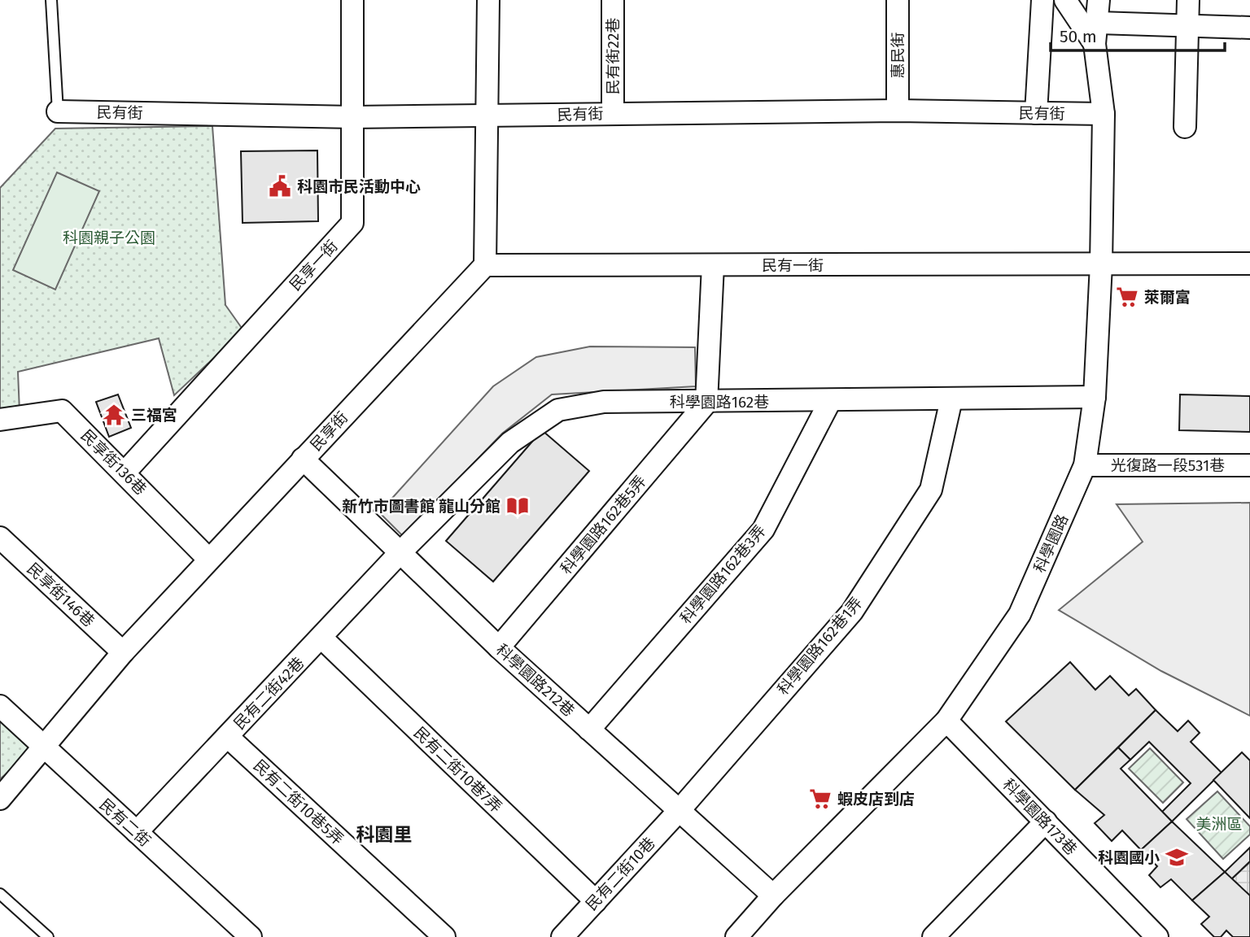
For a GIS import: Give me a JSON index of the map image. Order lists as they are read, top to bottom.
{
  "streets": {
    "street": [
      "惠民街",
      "民有街22巷",
      "民有街",
      "民享一街",
      "民有一街",
      "科學園路162巷",
      "民享街",
      "民享街136巷",
      "光復路一段531巷",
      "科學園路162巷5弄",
      "科學園路",
      "科學園路162巷3弄",
      "民享街146巷",
      "科學園路162巷1弄",
      "科學園路212巷",
      "民有二街42巷",
      "民有二街10巷7弄",
      "民有二街10巷5弄",
      "科學園路173巷",
      "民有二街",
      "民有二街10巷"
    ]
  },
  "crossings": [
    ["惠民街", "民有街"],
    ["民有街22巷", "民有街"],
    ["民有街", "民享一街"],
    ["民有街", "科學園路"],
    ["民享一街", "民享街136巷"],
    ["民有一街", "民享街"],
    ["民有一街", "科學園路"],
    ["科學園路162巷", "科學園路162巷5弄"],
    ["科學園路162巷", "科學園路"],
    ["科學園路162巷", "科學園路162巷3弄"],
    ["科學園路162巷", "科學園路162巷1弄"],
    ["科學園路162巷", "科學園路212巷"],
    ["科學園路162巷", "民有二街42巷"],
    ["民享街", "民享街136巷"],
    ["民享街", "民享街146巷"],
    ["民享街", "科學園路212巷"],
    ["民享街", "民有二街"],
    ["光復路一段531巷", "科學園路"],
    ["科學園路162巷5弄", "科學園路212巷"],
    ["科學園路", "科學園路212巷"],
    ["科學園路", "科學園路173巷"],
    ["科學園路162巷3弄", "科學園路212巷"],
    ["科學園路162巷1弄", "科學園路212巷"],
    ["科學園路162巷1弄", "民有二街10巷"],
    ["科學園路212巷", "民有二街42巷"],
    ["科學園路212巷", "民有二街10巷"],
    ["民有二街42巷", "民有二街10巷7弄"],
    ["民有二街42巷", "民有二街10巷5弄"],
    ["民有二街42巷", "民有二街"],
    ["民有二街10巷7弄", "民有二街10巷"]
  ],
  "districts": ["科園里"],
  "parks": ["科園親子公園", "美洲區"],
  "places": {
    "public building": ["科園市民活動中心"],
    "supermarket": ["萊爾富", "蝦皮店到店"],
    "temple": ["三福宮"],
    "library": ["新竹市圖書館 龍山分館"],
    "school or university": ["科園國小"]
  },
  "scale_bar": "50 m"
}
